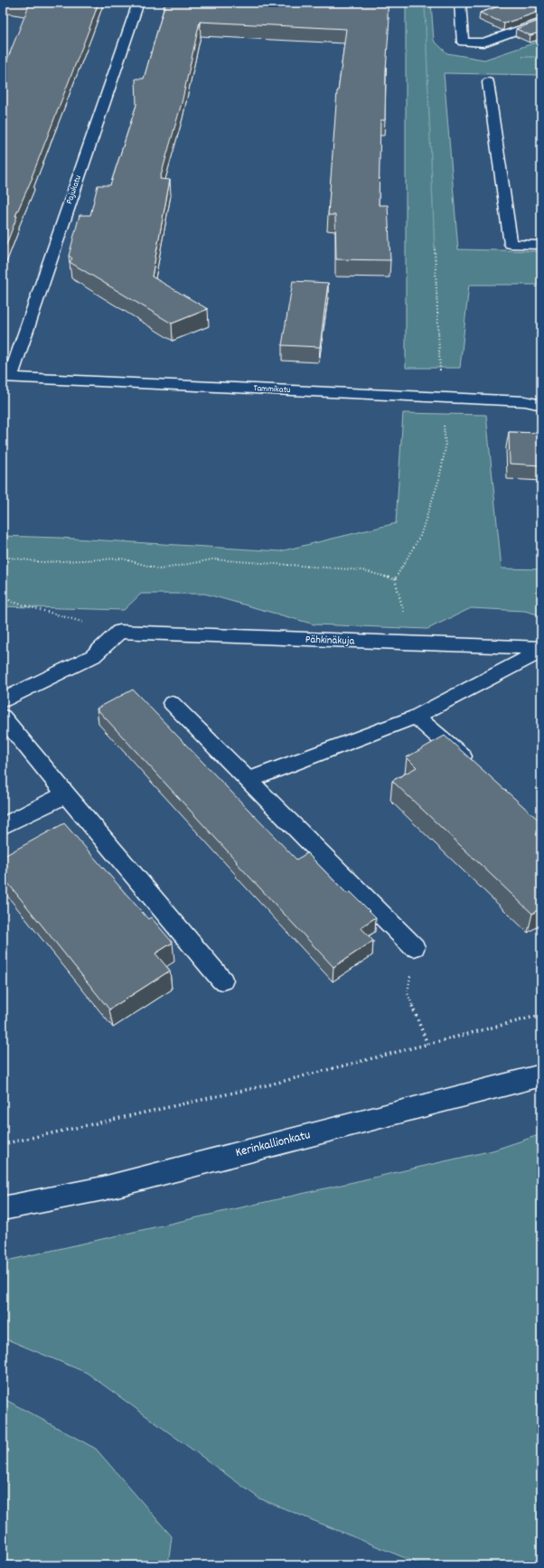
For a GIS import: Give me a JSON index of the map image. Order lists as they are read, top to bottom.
{
  "streets": {
    "street": [
      "Pajukatu",
      "Tammikatu",
      "Pähkinäkuja",
      "Kerinkallionkatu"
    ]
  },
  "crossings": [
    ["Pajukatu", "Tammikatu"]
  ]
}
